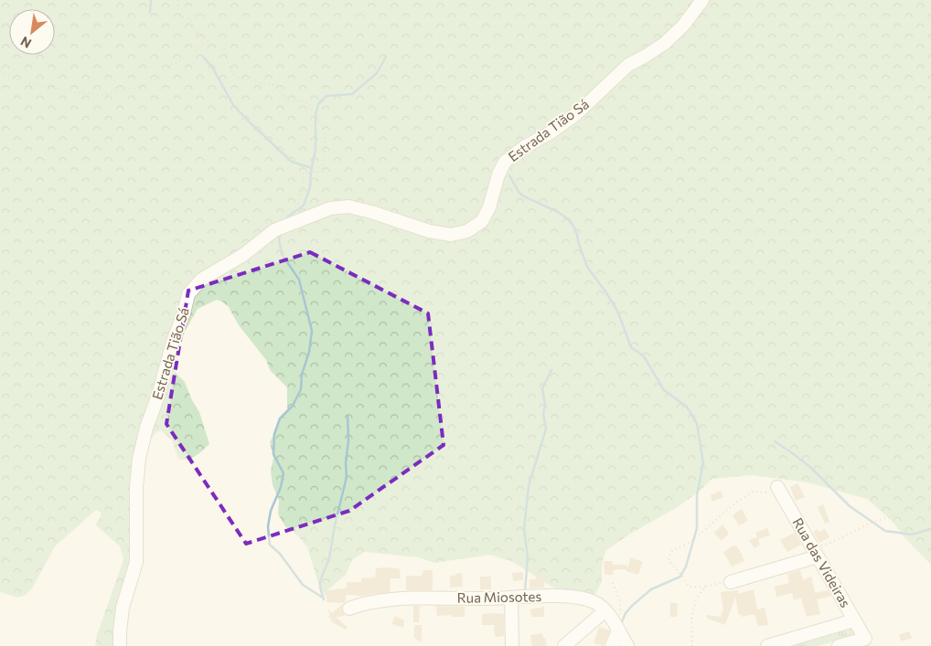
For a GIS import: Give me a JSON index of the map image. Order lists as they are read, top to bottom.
{
  "streets": {
    "street": ["Estrada Tião Sá", "Rua das Videiras", "Rua Miosotes"]
  },
  "north": "bottom left"
}
